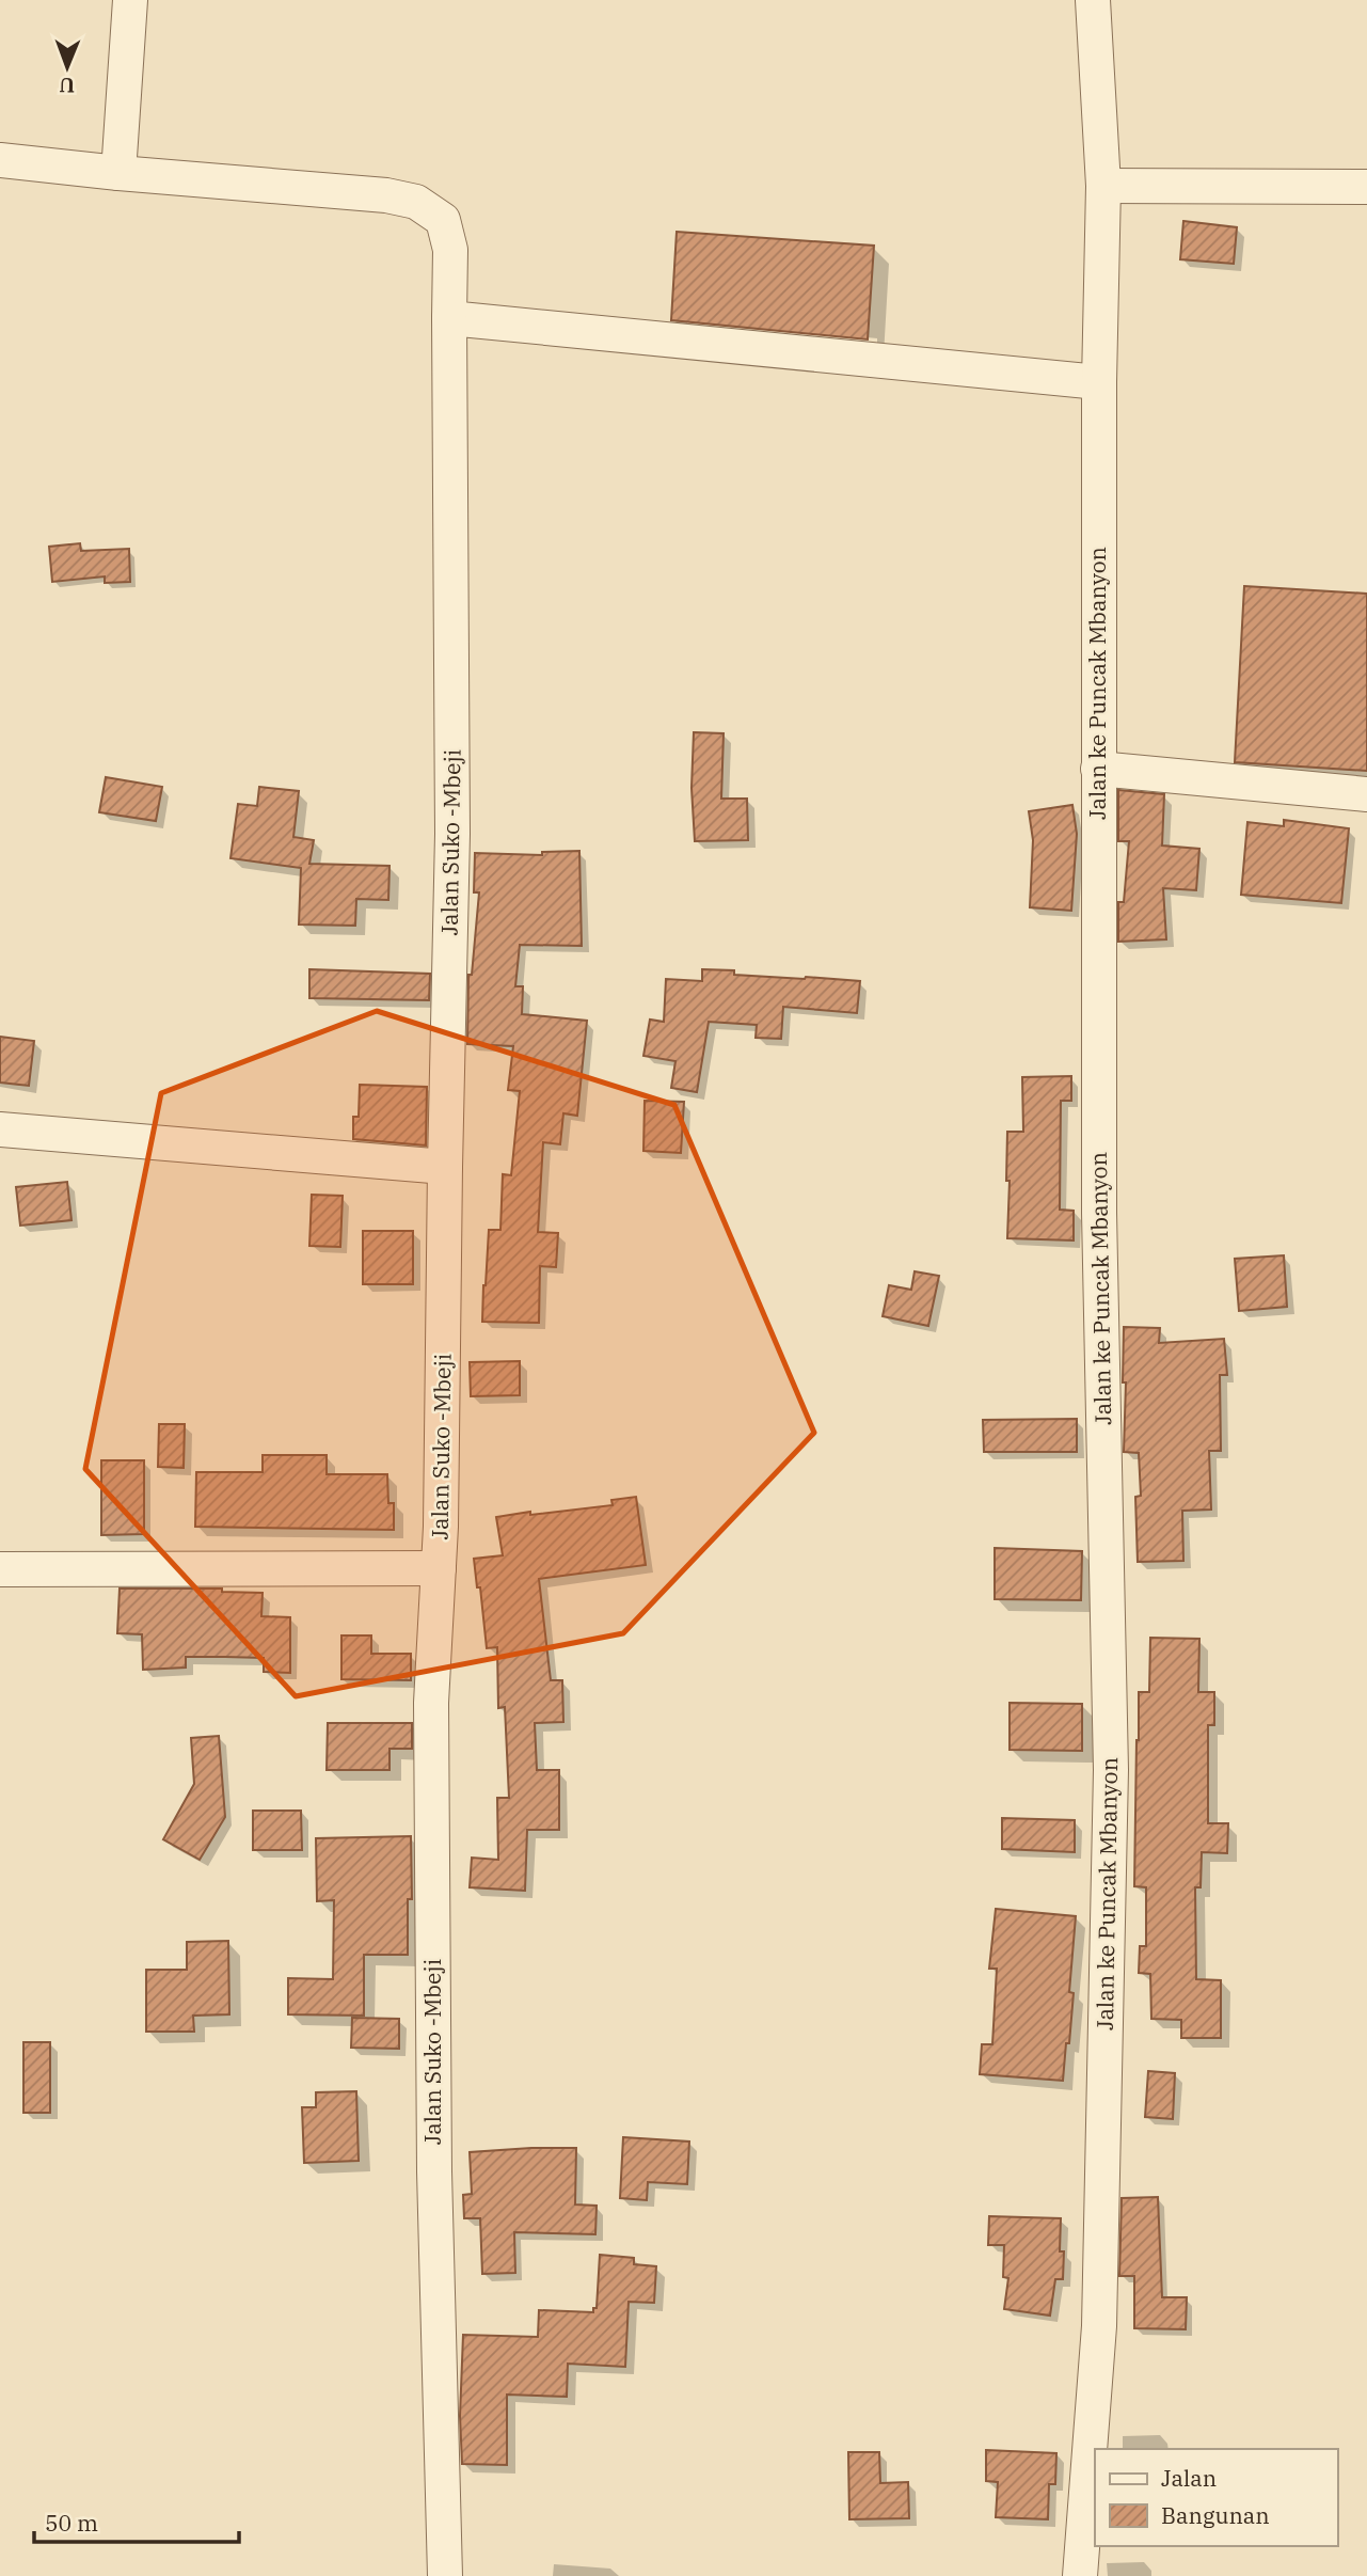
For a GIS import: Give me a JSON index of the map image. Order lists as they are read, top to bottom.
{
  "streets": {
    "street": ["Jalan ke Puncak Mbanyon", "Jalan Suko -Mbeji"]
  },
  "legend": ["Jalan", "Bangunan"],
  "scale_bar": "50 m",
  "north": "bottom"
}
